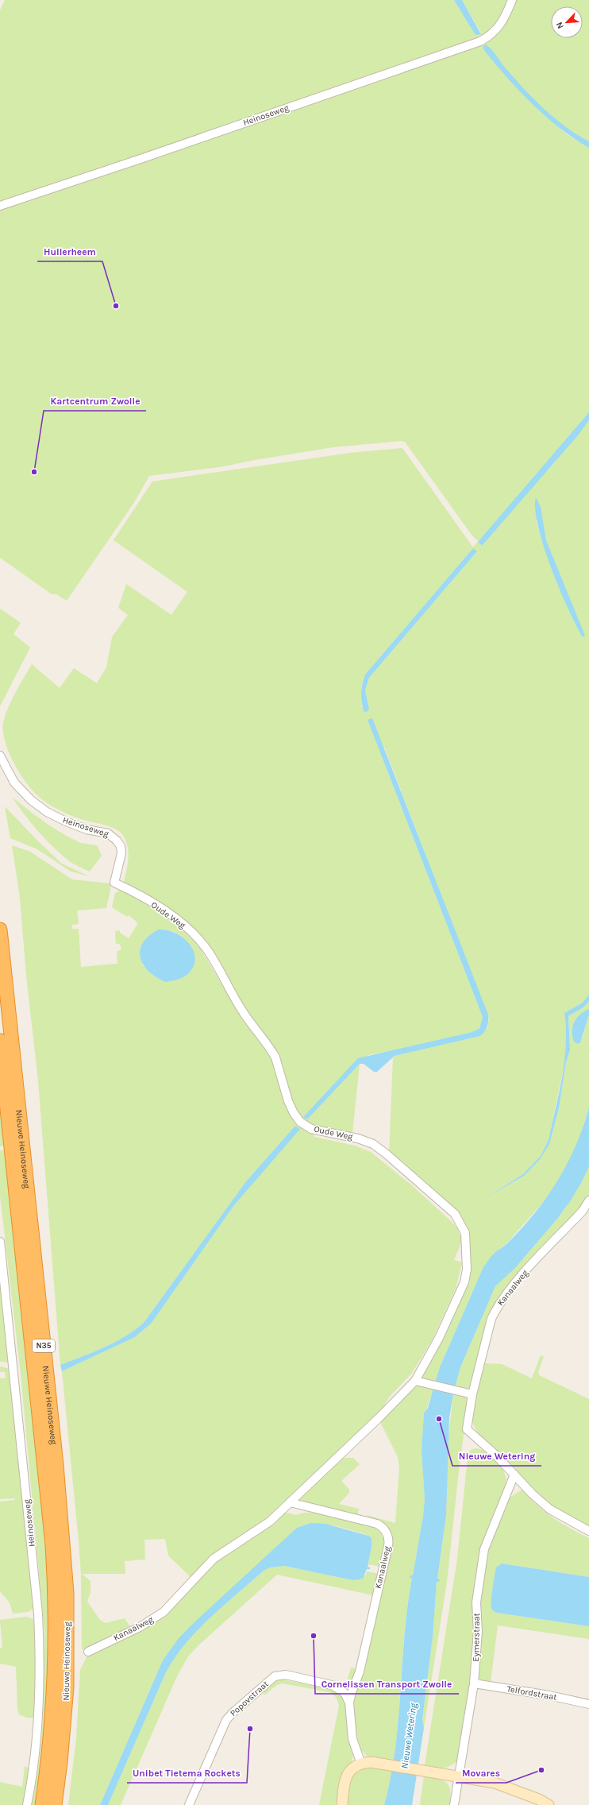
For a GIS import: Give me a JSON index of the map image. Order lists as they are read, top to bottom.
{
  "streets": {
    "highway": ["Nieuwe Heinoseweg", "N35"],
    "street": [
      "Heinoseweg",
      "Oude Weg",
      "Kanaalweg",
      "Eymerstraat",
      "Telfordstraat",
      "Popovstraat"
    ]
  },
  "crossings": [
    ["Heinoseweg", "Oude Weg"],
    ["Oude Weg", "Kanaalweg"],
    ["Kanaalweg", "Eymerstraat"],
    ["Kanaalweg", "Popovstraat"],
    ["Eymerstraat", "Telfordstraat"]
  ],
  "water": ["Nieuwe Wetering"],
  "places": [
    "Hullerheem",
    "Kartcentrum Zwolle",
    "Nieuwe Wetering",
    "Cornelissen Transport Zwolle",
    "Unibet Tietema Rockets",
    "Movares"
  ],
  "north": "bottom left"
}
